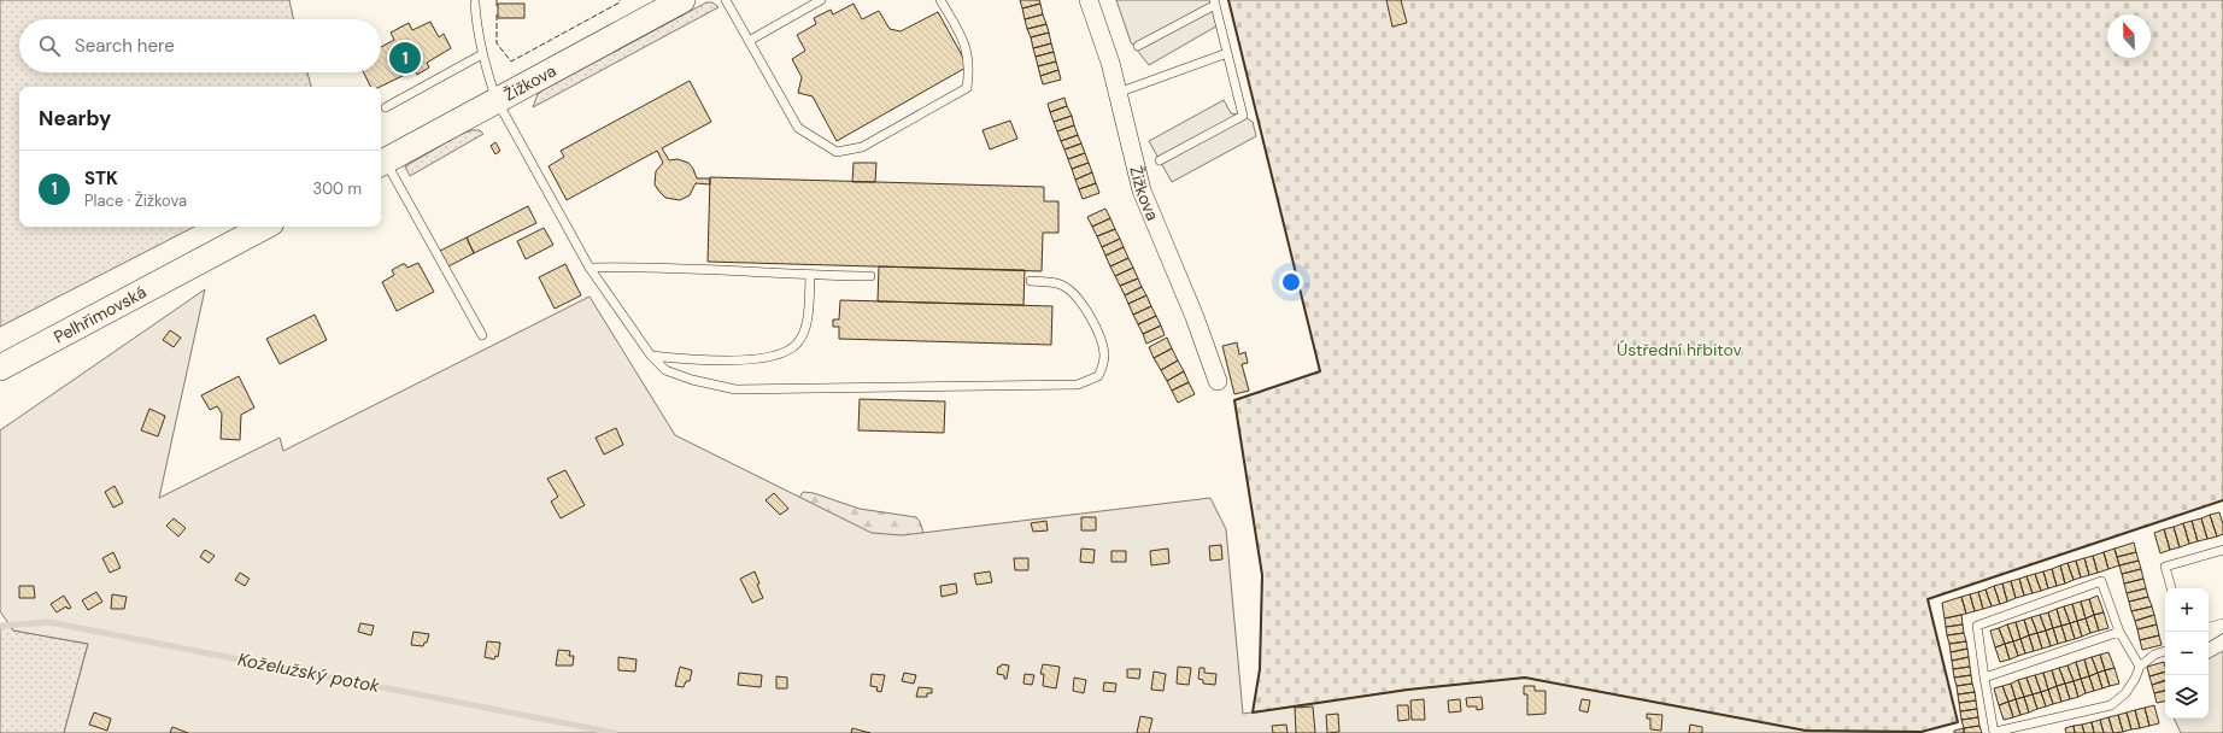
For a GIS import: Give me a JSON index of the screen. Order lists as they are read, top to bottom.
{
  "streets": {
    "main road": ["Žižkova", "Pelhřimovská"]
  },
  "water": ["Koželužský potok"],
  "parks": ["Ústřední hřbitov"],
  "north": "top",
  "page": {
    "search": "Search here",
    "pins": "1",
    "heading": "Nearby",
    "list": [
      {
        "mark": "1",
        "name": "STK",
        "note": "Place · Žižkova",
        "value": "300 m"
      }
    ],
    "map_buttons": ["+", "−"]
  }
}
